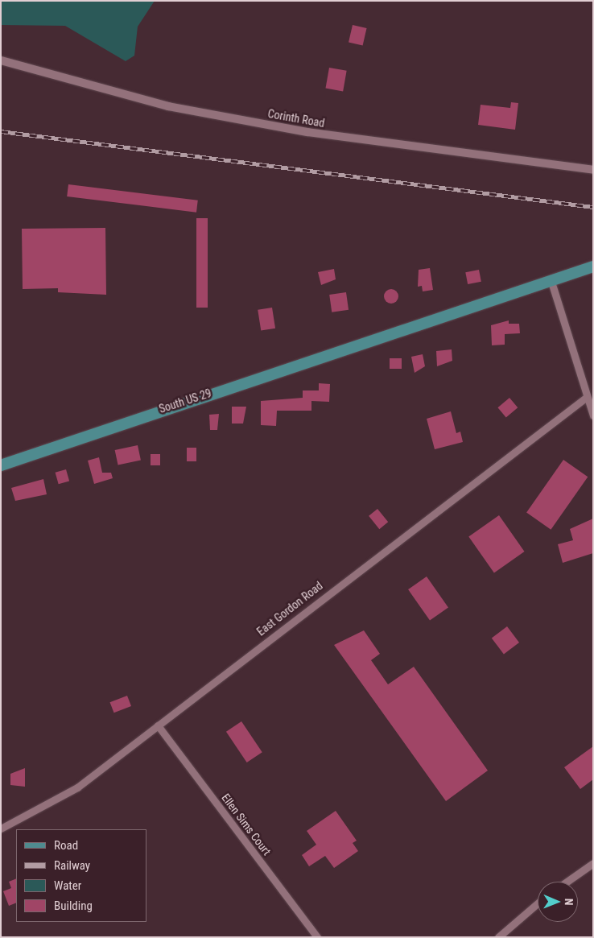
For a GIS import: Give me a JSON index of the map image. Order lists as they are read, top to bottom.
{
  "streets": {
    "main road": ["South US 29"],
    "street": ["Corinth Road", "East Gordon Road", "Ellen Sims Court"]
  },
  "crossings": [
    ["East Gordon Road", "Ellen Sims Court"]
  ],
  "legend": [
    "Road",
    "Railway",
    "Water",
    "Building"
  ],
  "north": "right"
}
